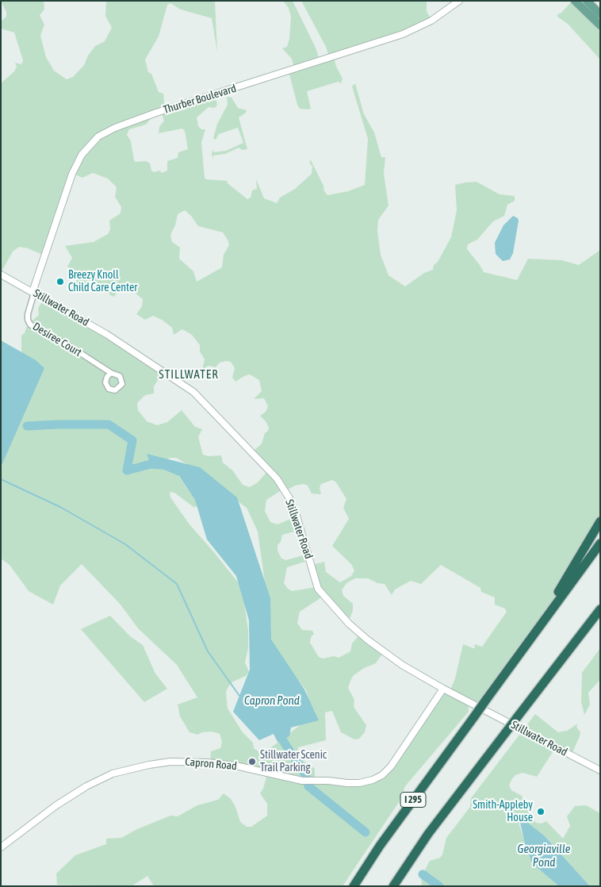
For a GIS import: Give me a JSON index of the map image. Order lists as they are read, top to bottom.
{
  "streets": {
    "highway": ["I 295"],
    "street": [
      "Thurber Boulevard",
      "Stillwater Road",
      "Desiree Court",
      "Capron Road"
    ]
  },
  "crossings": [
    ["Thurber Boulevard", "Stillwater Road"],
    ["Thurber Boulevard", "Desiree Court"],
    ["Stillwater Road", "Desiree Court"],
    ["Stillwater Road", "Capron Road"]
  ],
  "districts": ["STILLWATER"],
  "water": ["Capron Pond", "Georgiaville Pond"],
  "places": ["Breezy Knoll Child Care Center", "Stillwater Scenic Trail Parking", "Smith-Appleby House"]
}
